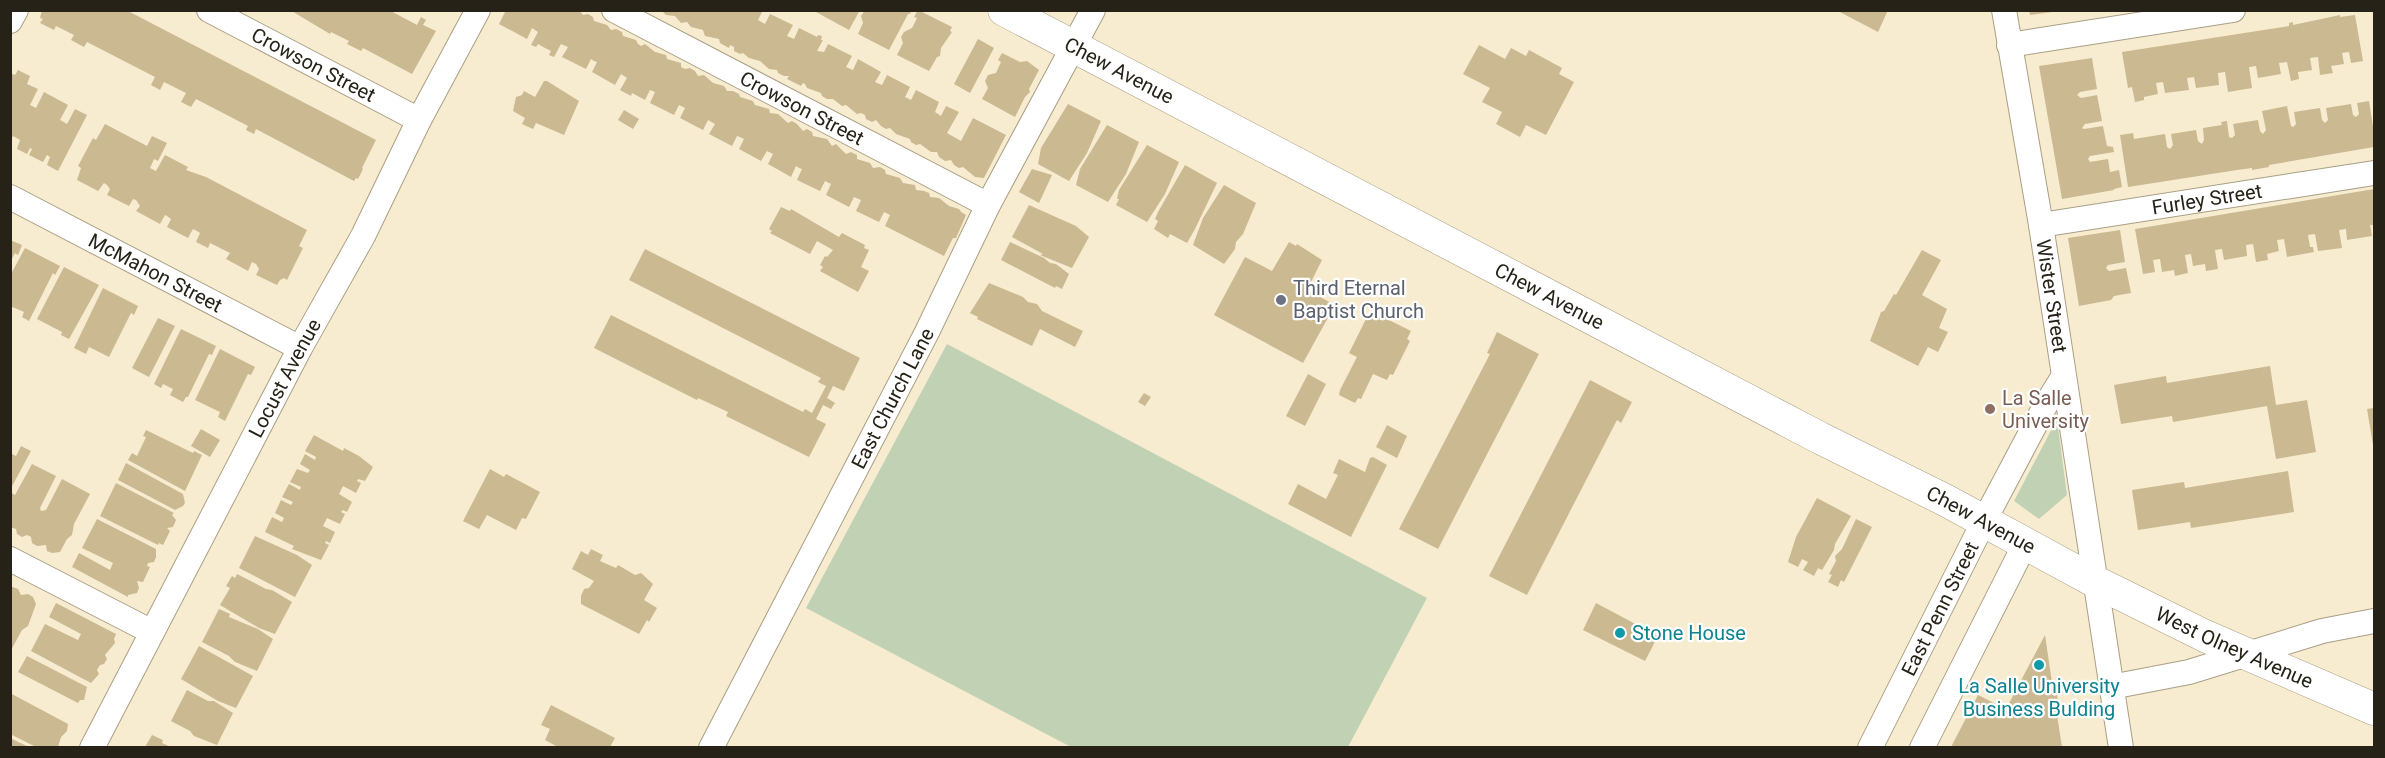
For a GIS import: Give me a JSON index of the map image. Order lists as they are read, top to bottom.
{
  "streets": {
    "street": [
      "Crowson Street",
      "Chew Avenue",
      "Furley Street",
      "McMahon Street",
      "Wister Street",
      "Locust Avenue",
      "East Church Lane",
      "East Penn Street",
      "West Olney Avenue"
    ]
  },
  "crossings": [
    ["Crowson Street", "Locust Avenue"],
    ["Crowson Street", "East Church Lane"],
    ["Chew Avenue", "Wister Street"],
    ["Chew Avenue", "East Church Lane"],
    ["Chew Avenue", "East Penn Street"],
    ["Chew Avenue", "West Olney Avenue"],
    ["Furley Street", "Wister Street"],
    ["McMahon Street", "Locust Avenue"],
    ["Wister Street", "East Penn Street"],
    ["Wister Street", "West Olney Avenue"]
  ],
  "places": [
    "Third Eternal Baptist Church",
    "La Salle University",
    "Stone House",
    "La Salle University Business Bulding"
  ]
}
